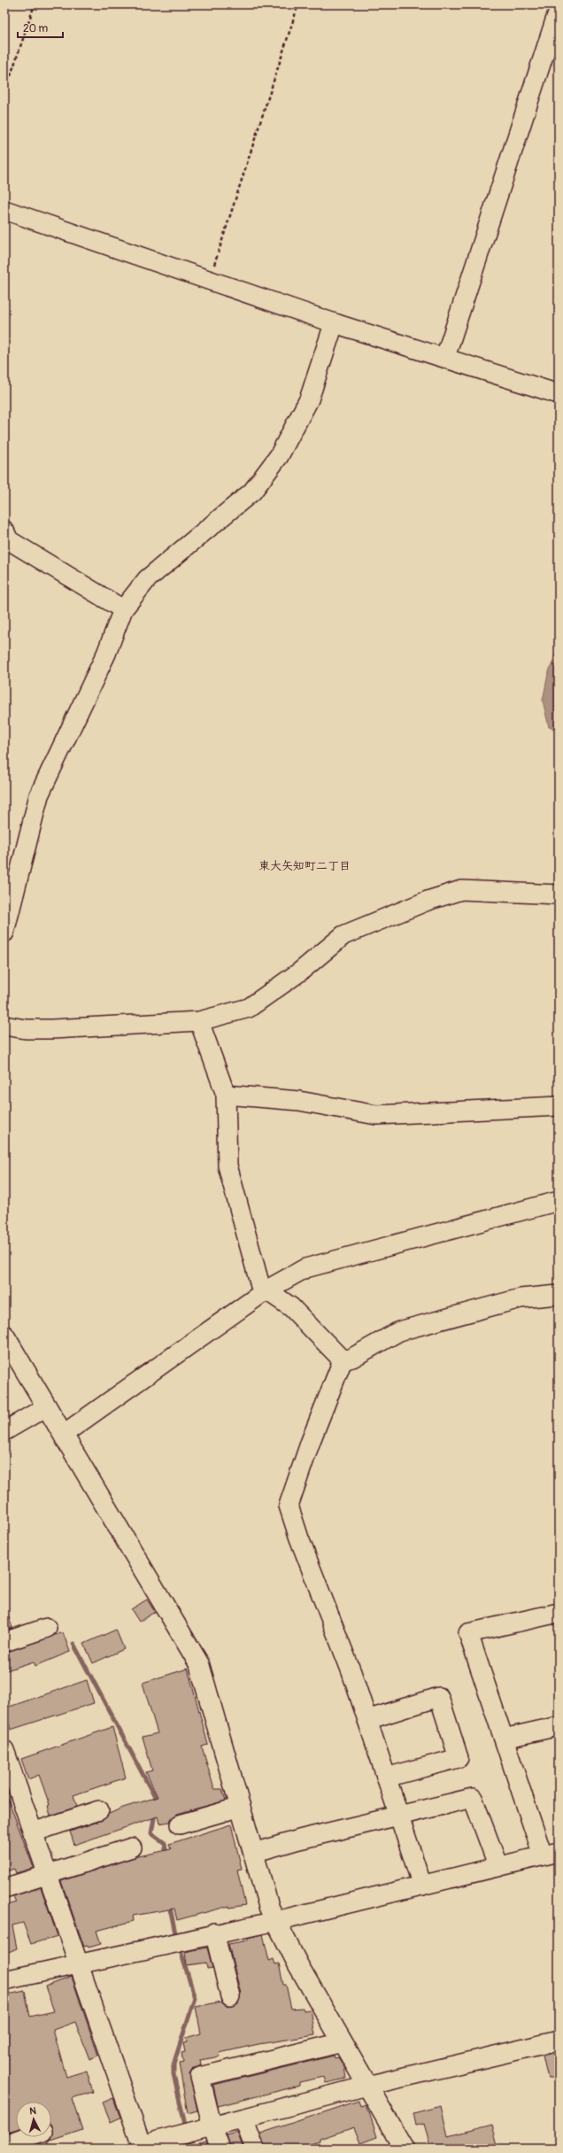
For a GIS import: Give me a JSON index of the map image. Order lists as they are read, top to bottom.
{
  "districts": ["東大矢知町二丁目"],
  "scale_bar": "20 m",
  "north": "top"
}
